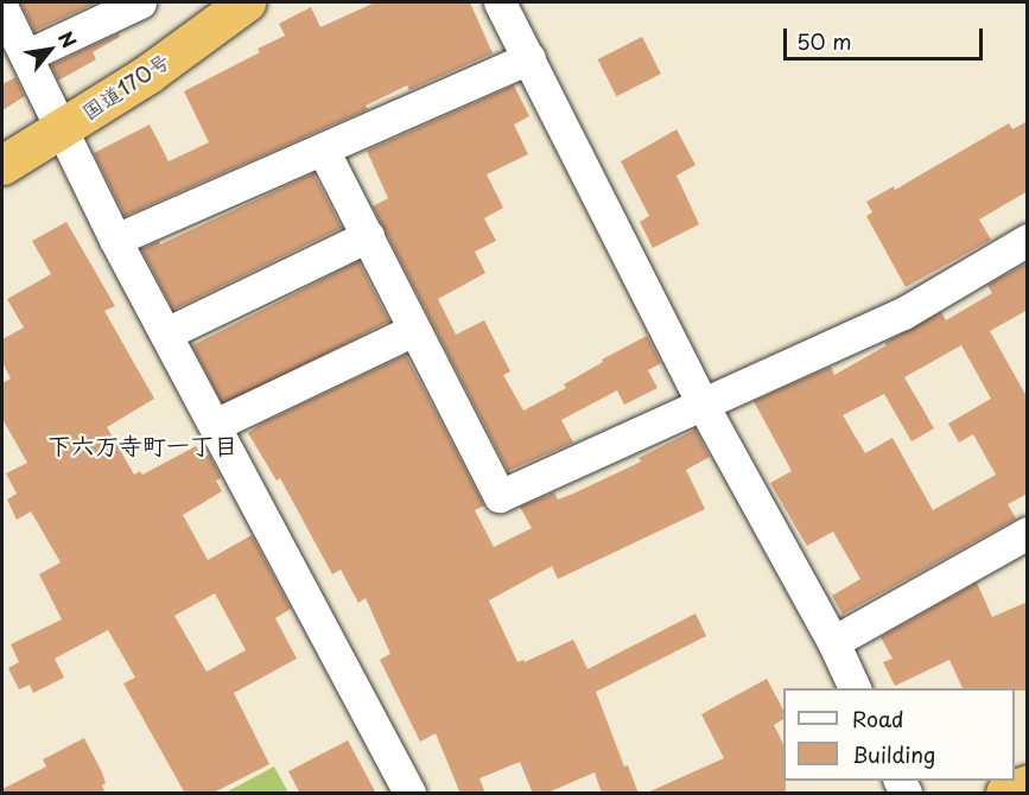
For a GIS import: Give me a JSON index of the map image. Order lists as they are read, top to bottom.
{
  "streets": {
    "highway": ["国道170号"]
  },
  "districts": ["下六万寺町一丁目"],
  "legend": ["Road", "Building"],
  "scale_bar": "50 m",
  "north": "top right"
}
